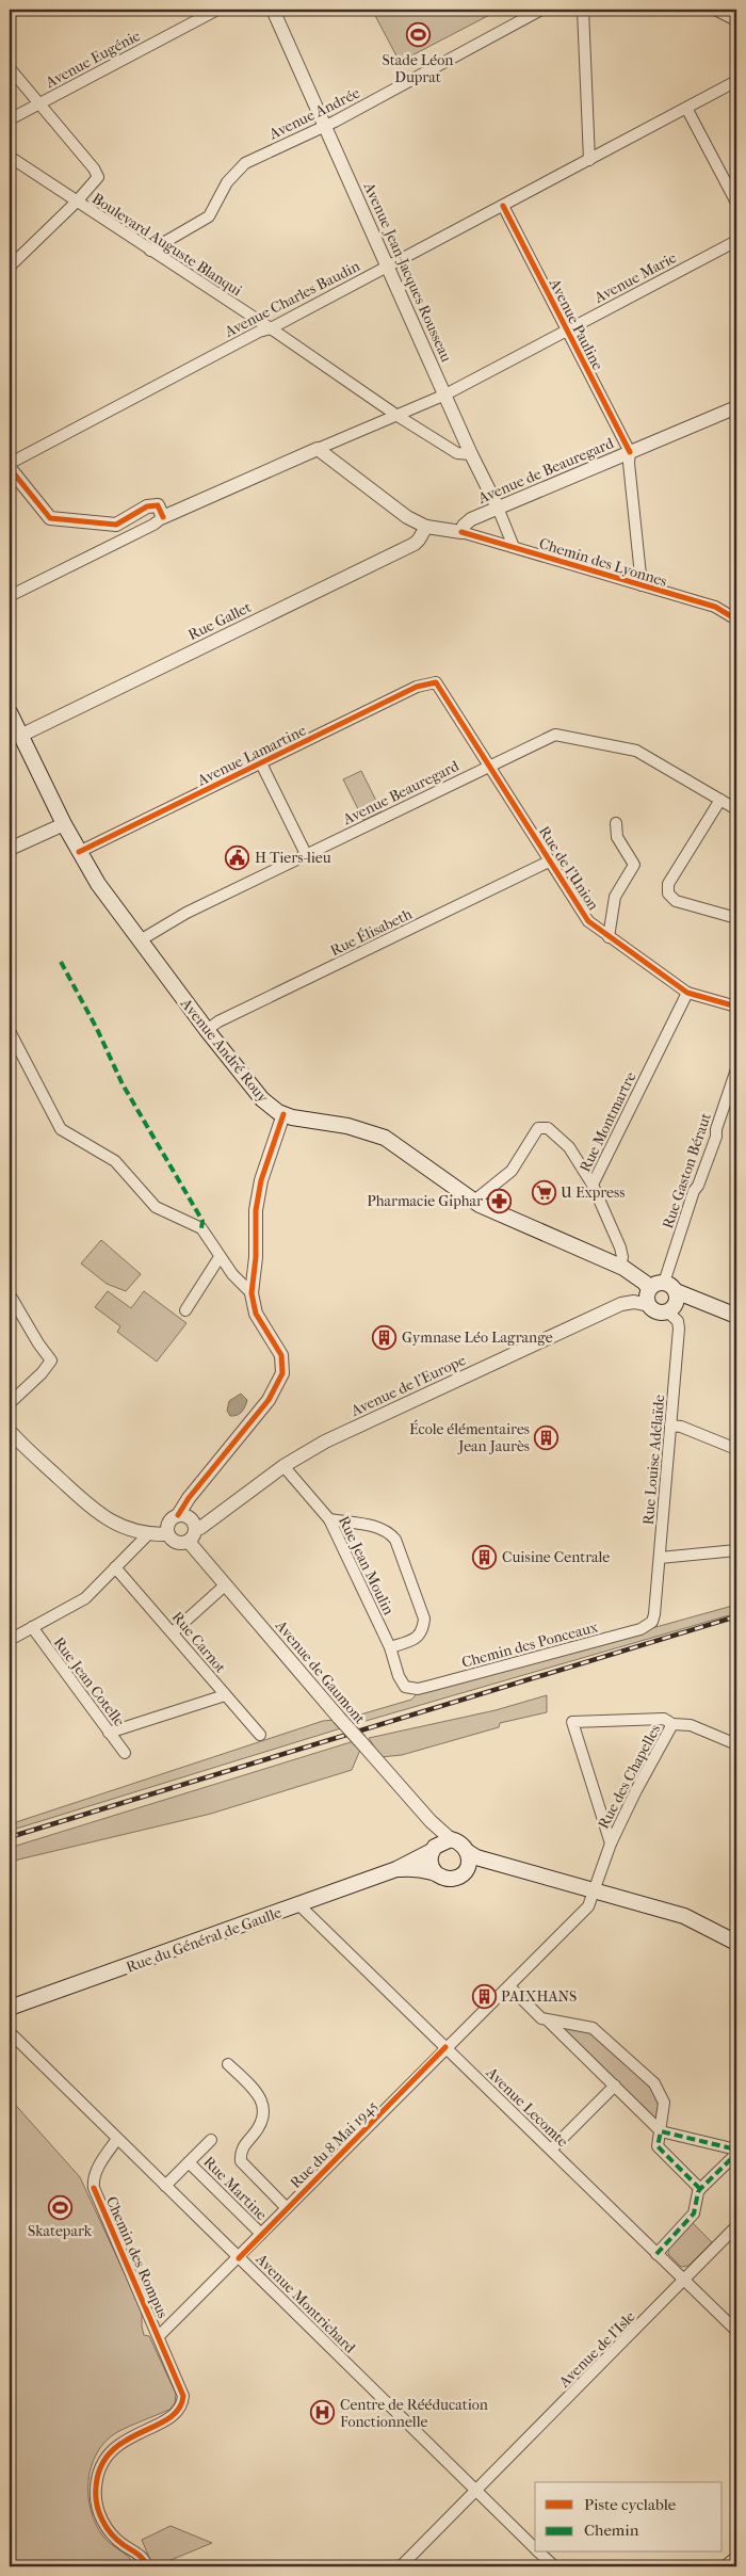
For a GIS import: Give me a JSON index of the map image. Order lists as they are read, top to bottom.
{
  "streets": {
    "main road": ["Avenue André Rouy", "Rue du Général de Gaulle"],
    "street": [
      "Avenue Eugénie",
      "Avenue Andrée",
      "Boulevard Auguste Blanqui",
      "Avenue Jean-Jacques Rousseau",
      "Avenue Marie",
      "Avenue Charles Baudin",
      "Avenue Pauline",
      "Avenue de Beauregard",
      "Chemin des Lyonnes",
      "Rue Gallet",
      "Avenue Lamartine",
      "Avenue Beauregard",
      "Rue de l'Union",
      "Rue Élisabeth",
      "Rue Montmartre",
      "Rue Gaston Béraut",
      "Avenue de l'Europe",
      "Rue Louise Adélaïde",
      "Rue Jean Moulin",
      "Rue Carnot",
      "Chemin des Ponceaux",
      "Avenue de Gaumont",
      "Rue Jean Cotelle",
      "Rue des Chapelles",
      "Avenue Lecomte",
      "Rue du 8 Mai 1945",
      "Rue Martine",
      "Chemin des Rompus",
      "Avenue Montrichard",
      "Avenue de l'Isle"
    ]
  },
  "crossings": [
    ["Avenue Andrée", "Boulevard Auguste Blanqui"],
    ["Avenue Andrée", "Avenue Jean-Jacques Rousseau"],
    ["Boulevard Auguste Blanqui", "Avenue Jean-Jacques Rousseau"],
    ["Boulevard Auguste Blanqui", "Avenue Marie"],
    ["Boulevard Auguste Blanqui", "Avenue Charles Baudin"],
    ["Avenue Jean-Jacques Rousseau", "Avenue Marie"],
    ["Avenue Jean-Jacques Rousseau", "Avenue Charles Baudin"],
    ["Avenue Jean-Jacques Rousseau", "Avenue de Beauregard"],
    ["Avenue Jean-Jacques Rousseau", "Chemin des Lyonnes"],
    ["Avenue Marie", "Avenue Pauline"],
    ["Avenue Marie", "Chemin des Lyonnes"],
    ["Avenue Charles Baudin", "Avenue Pauline"],
    ["Avenue Pauline", "Avenue de Beauregard"],
    ["Avenue Pauline", "Chemin des Lyonnes"],
    ["Avenue de Beauregard", "Chemin des Lyonnes"],
    ["Chemin des Lyonnes", "Rue Gallet"],
    ["Rue Gallet", "Avenue André Rouy"],
    ["Avenue Lamartine", "Rue de l'Union"],
    ["Avenue Lamartine", "Avenue André Rouy"],
    ["Avenue Beauregard", "Rue de l'Union"],
    ["Avenue Beauregard", "Avenue André Rouy"],
    ["Rue de l'Union", "Rue Élisabeth"],
    ["Rue de l'Union", "Rue Montmartre"],
    ["Rue Élisabeth", "Avenue André Rouy"],
    ["Avenue André Rouy", "Rue Montmartre"],
    ["Avenue André Rouy", "Rue Gaston Béraut"],
    ["Avenue André Rouy", "Avenue de l'Europe"],
    ["Avenue André Rouy", "Rue Louise Adélaïde"],
    ["Rue Gaston Béraut", "Avenue de l'Europe"],
    ["Rue Gaston Béraut", "Rue Louise Adélaïde"],
    ["Avenue de l'Europe", "Rue Louise Adélaïde"],
    ["Avenue de l'Europe", "Rue Jean Moulin"],
    ["Avenue de l'Europe", "Avenue de Gaumont"],
    ["Rue Louise Adélaïde", "Chemin des Ponceaux"],
    ["Rue Jean Moulin", "Chemin des Ponceaux"],
    ["Avenue de Gaumont", "Rue du Général de Gaulle"],
    ["Rue des Chapelles", "Rue du 8 Mai 1945"],
    ["Rue du Général de Gaulle", "Avenue Lecomte"],
    ["Avenue Lecomte", "Rue du 8 Mai 1945"],
    ["Avenue Lecomte", "Avenue de l'Isle"],
    ["Rue du 8 Mai 1945", "Rue Martine"],
    ["Rue du 8 Mai 1945", "Chemin des Rompus"],
    ["Rue du 8 Mai 1945", "Avenue Montrichard"],
    ["Chemin des Rompus", "Avenue Montrichard"],
    ["Avenue Montrichard", "Avenue de l'Isle"]
  ],
  "places": {
    "sports": ["Stade Léon Duprat", "Skatepark"],
    "public building": ["H Tiers-lieu"],
    "supermarket": ["U Express"],
    "pharmacy": ["Pharmacie Giphar"],
    "building": [
      "Gymnase Léo Lagrange",
      "École élémentaires Jean Jaurès",
      "Cuisine Centrale",
      "PAIXHANS"
    ],
    "hospital": ["Centre de Rééducation Fonctionnelle"]
  },
  "legend": ["Piste cyclable", "Chemin"]
}
